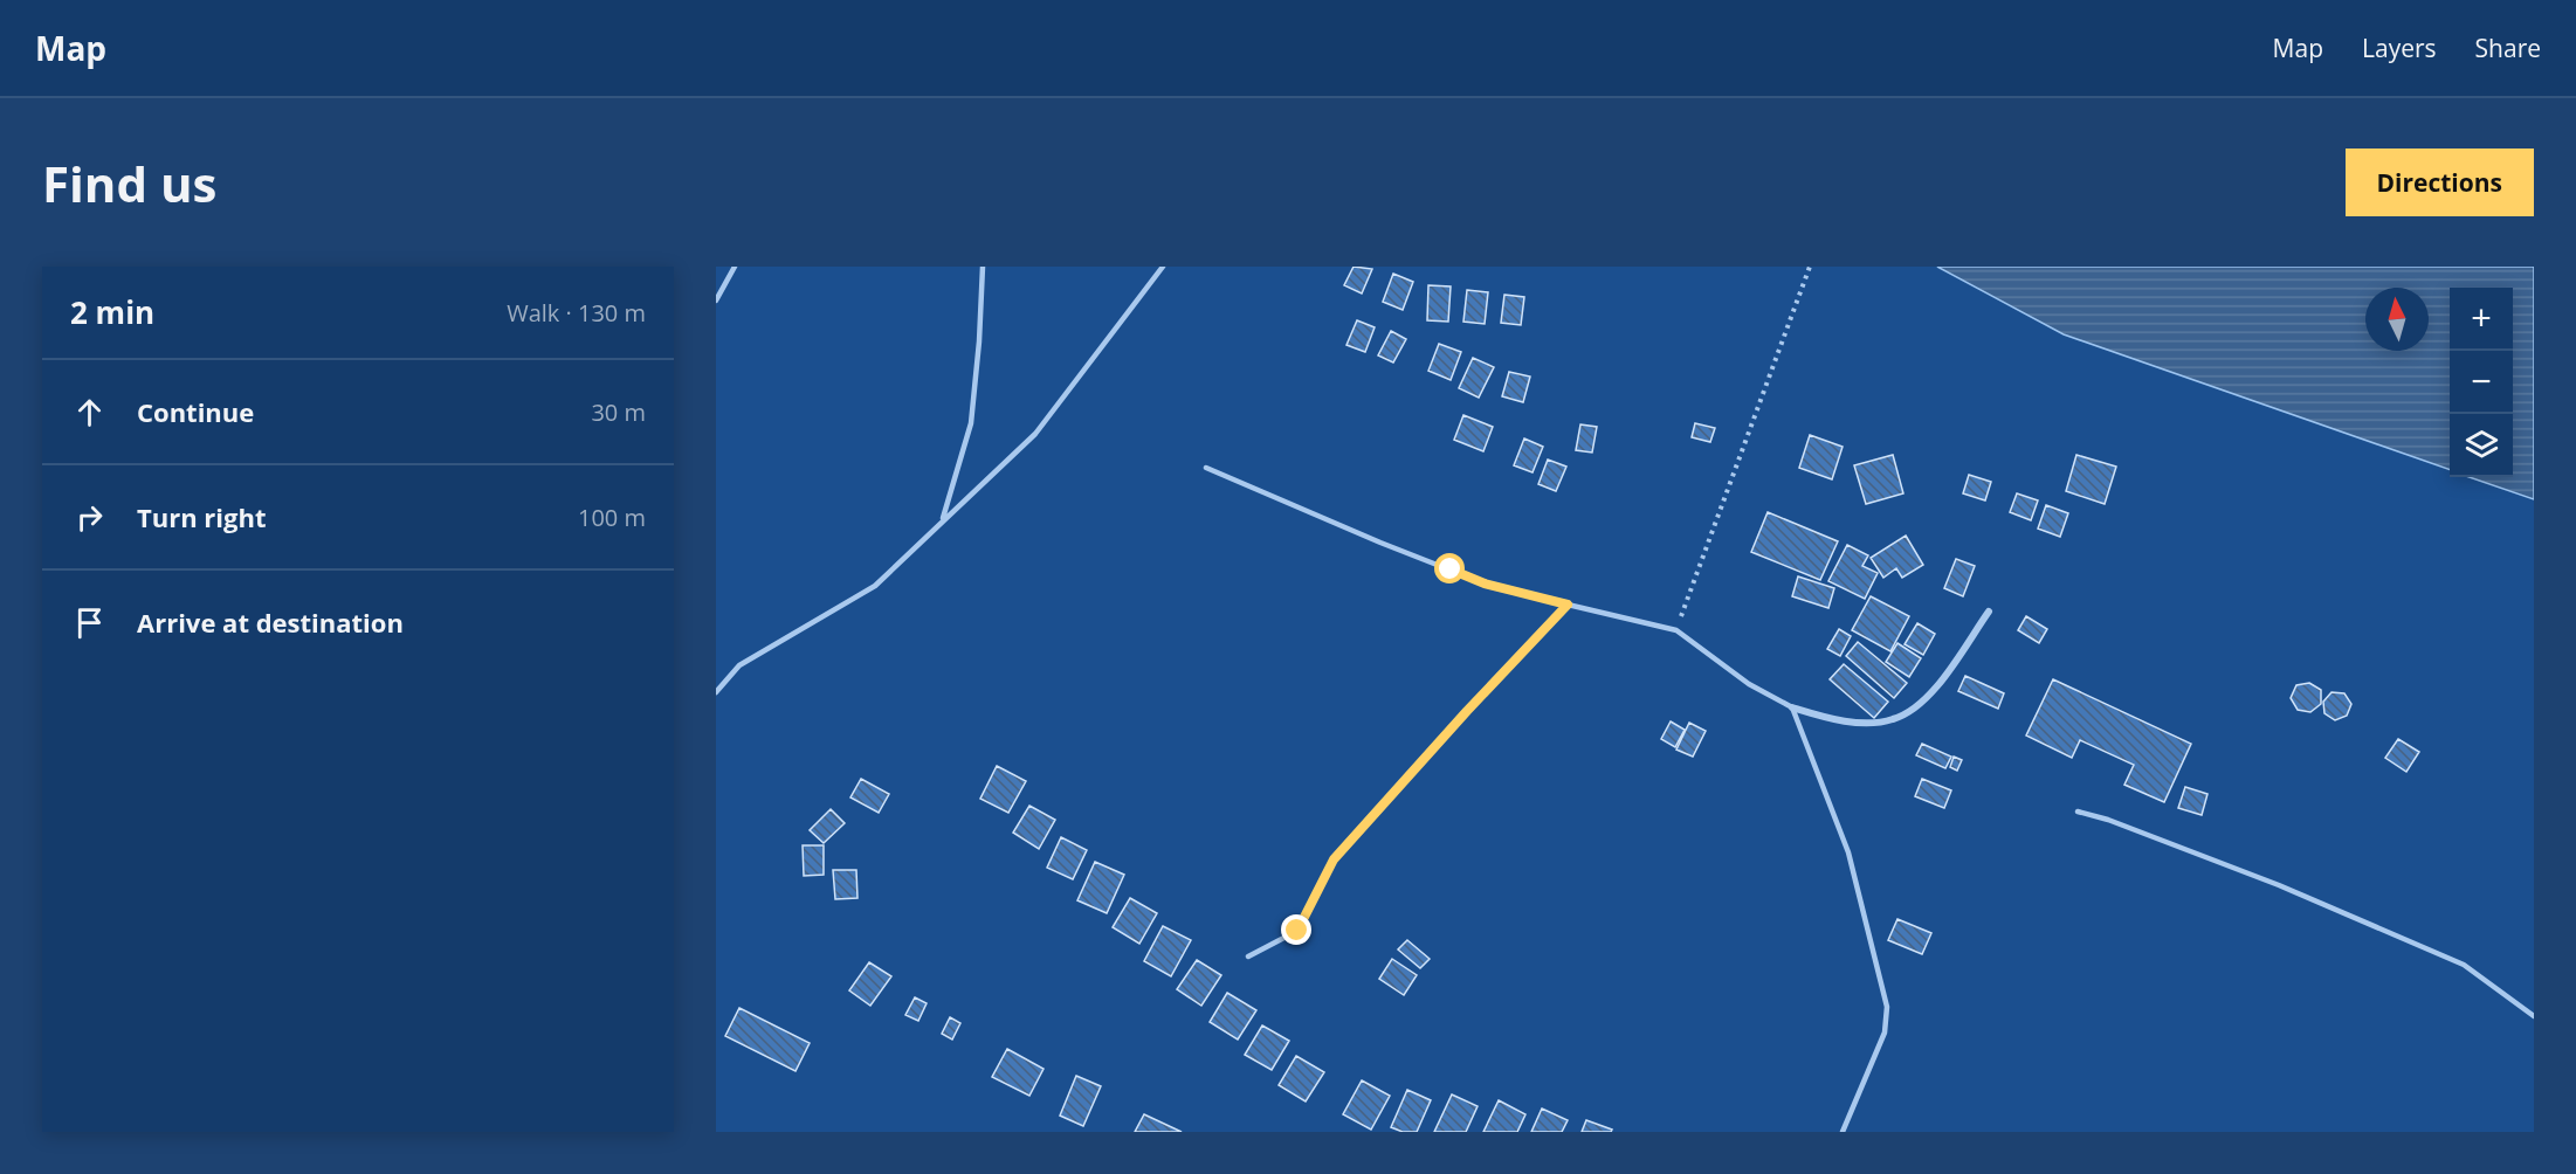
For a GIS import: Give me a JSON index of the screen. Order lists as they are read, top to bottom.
{
  "north": "top",
  "page": {
    "header": "Map",
    "nav": ["Map", "Layers", "Share"],
    "buttons": "Directions",
    "title": "Find us",
    "heading": ["2 min", "Walk · 130 m"],
    "map_buttons": ["+", "−"],
    "list": [
      ["Continue", "30 m"],
      ["Turn right", "100 m"],
      "Arrive at destination"
    ]
  }
}
